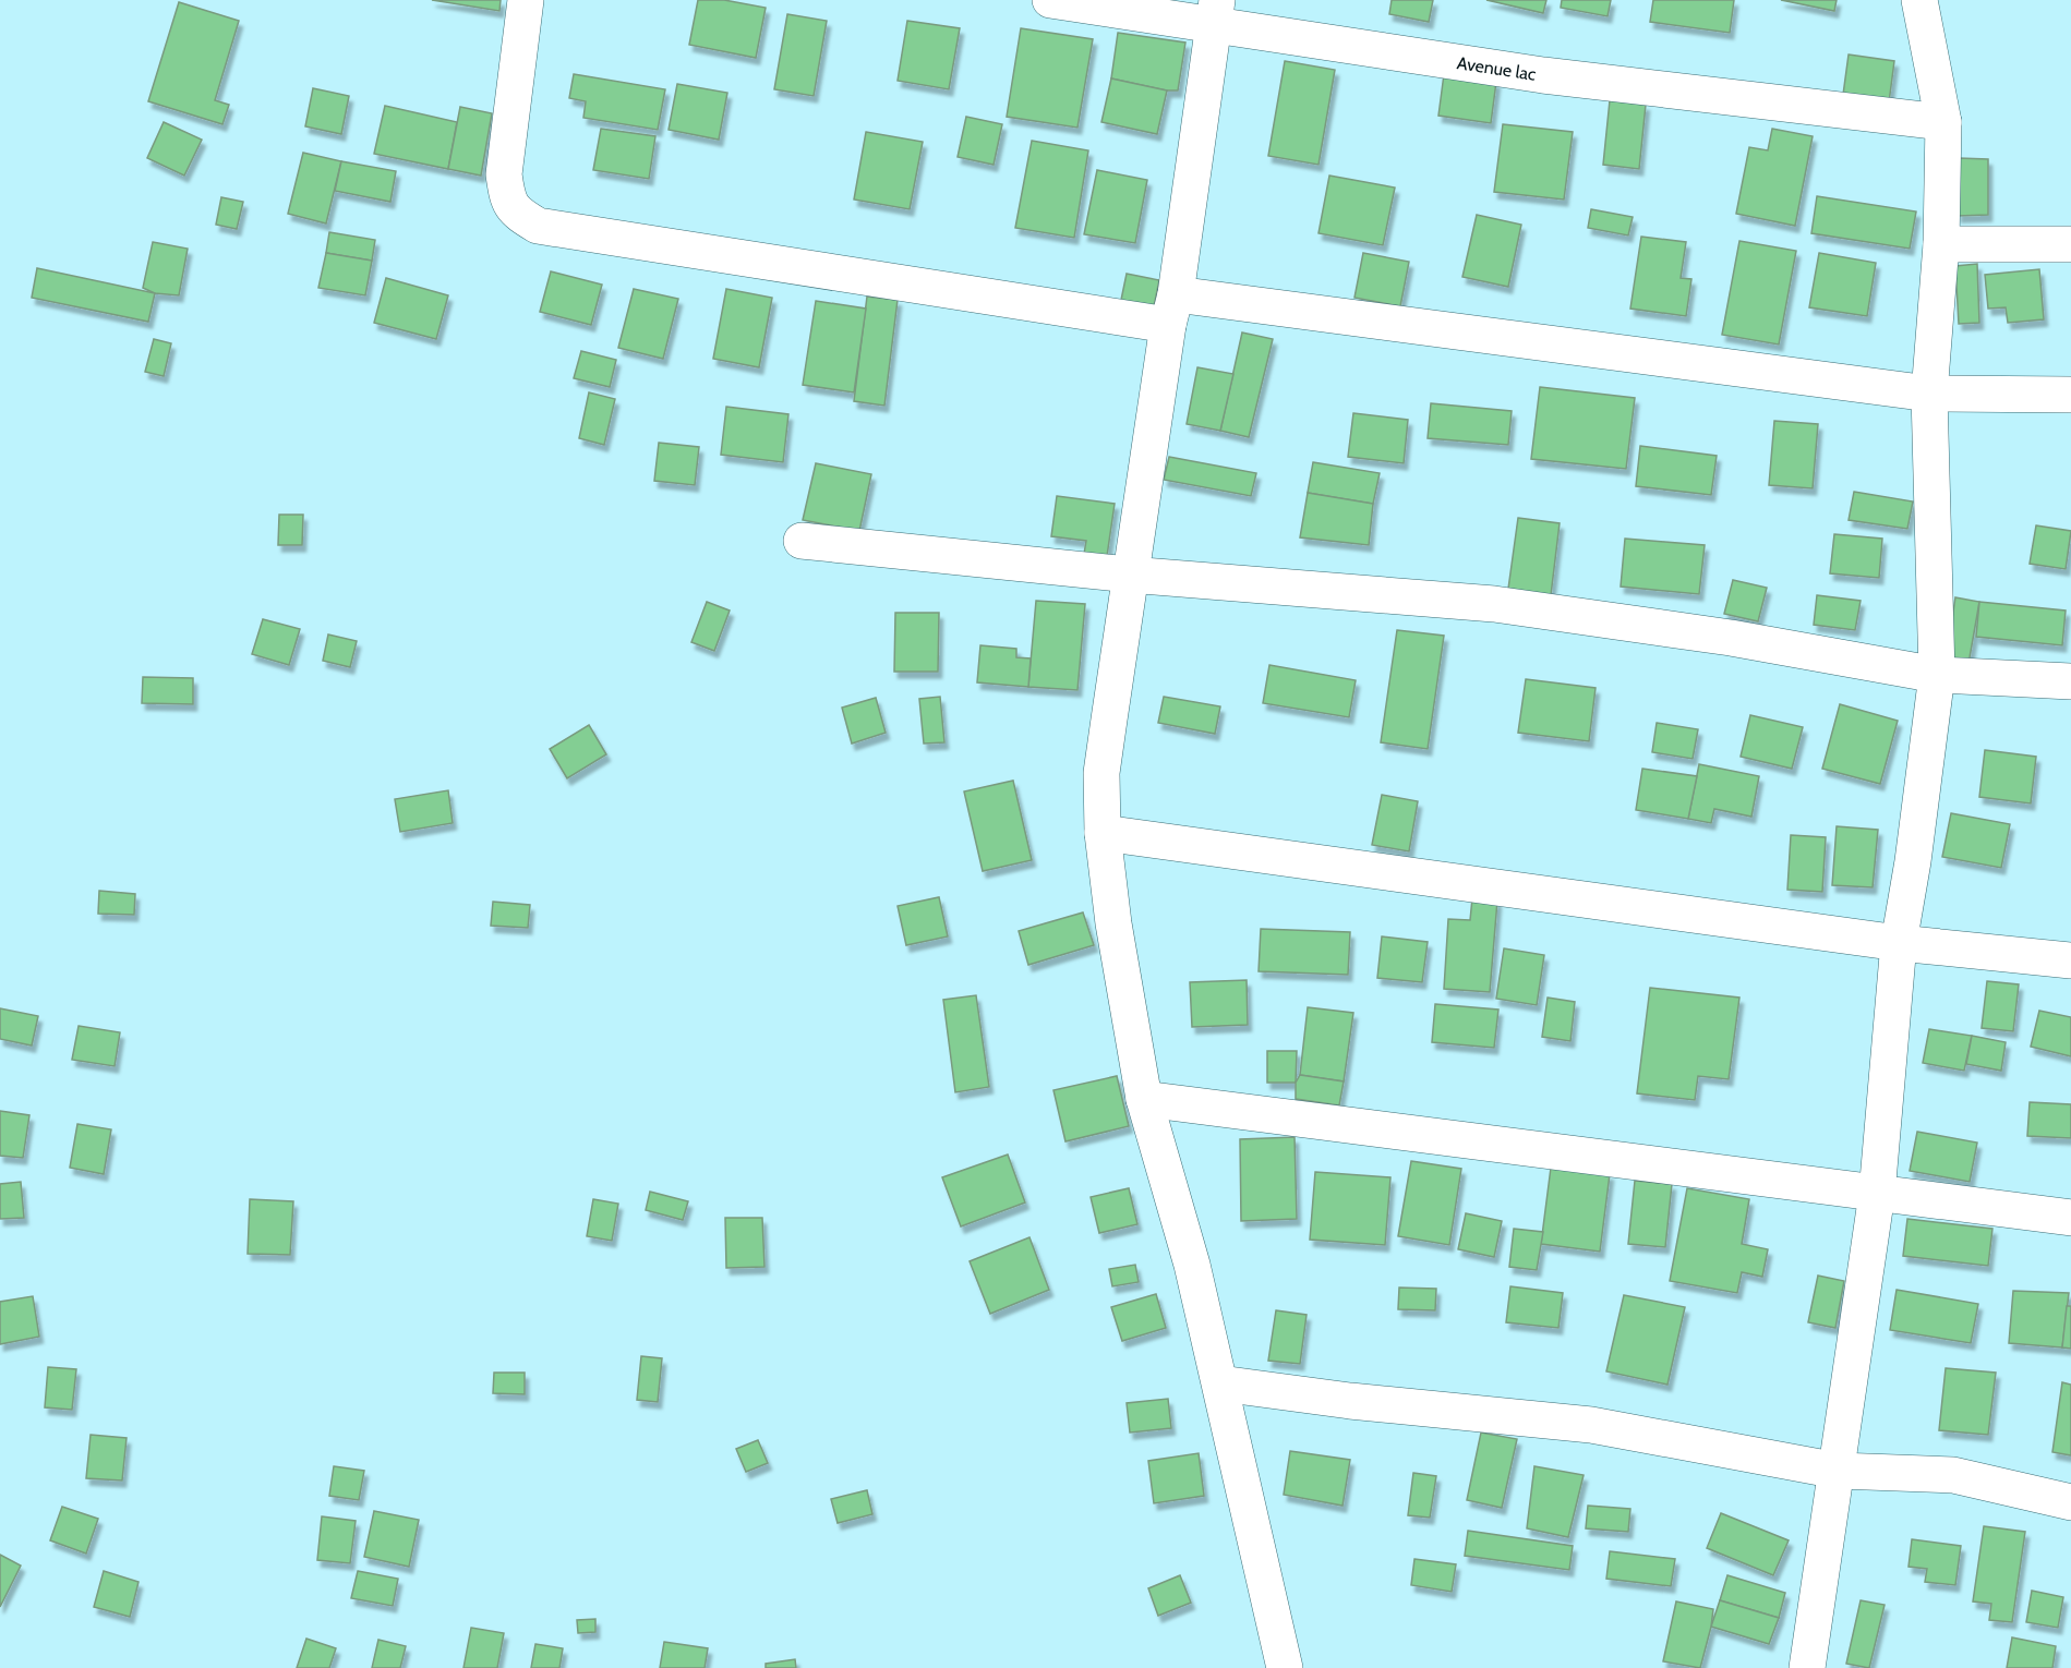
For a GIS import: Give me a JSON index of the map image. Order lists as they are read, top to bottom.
{
  "streets": {
    "street": ["Avenue lac"]
  }
}
